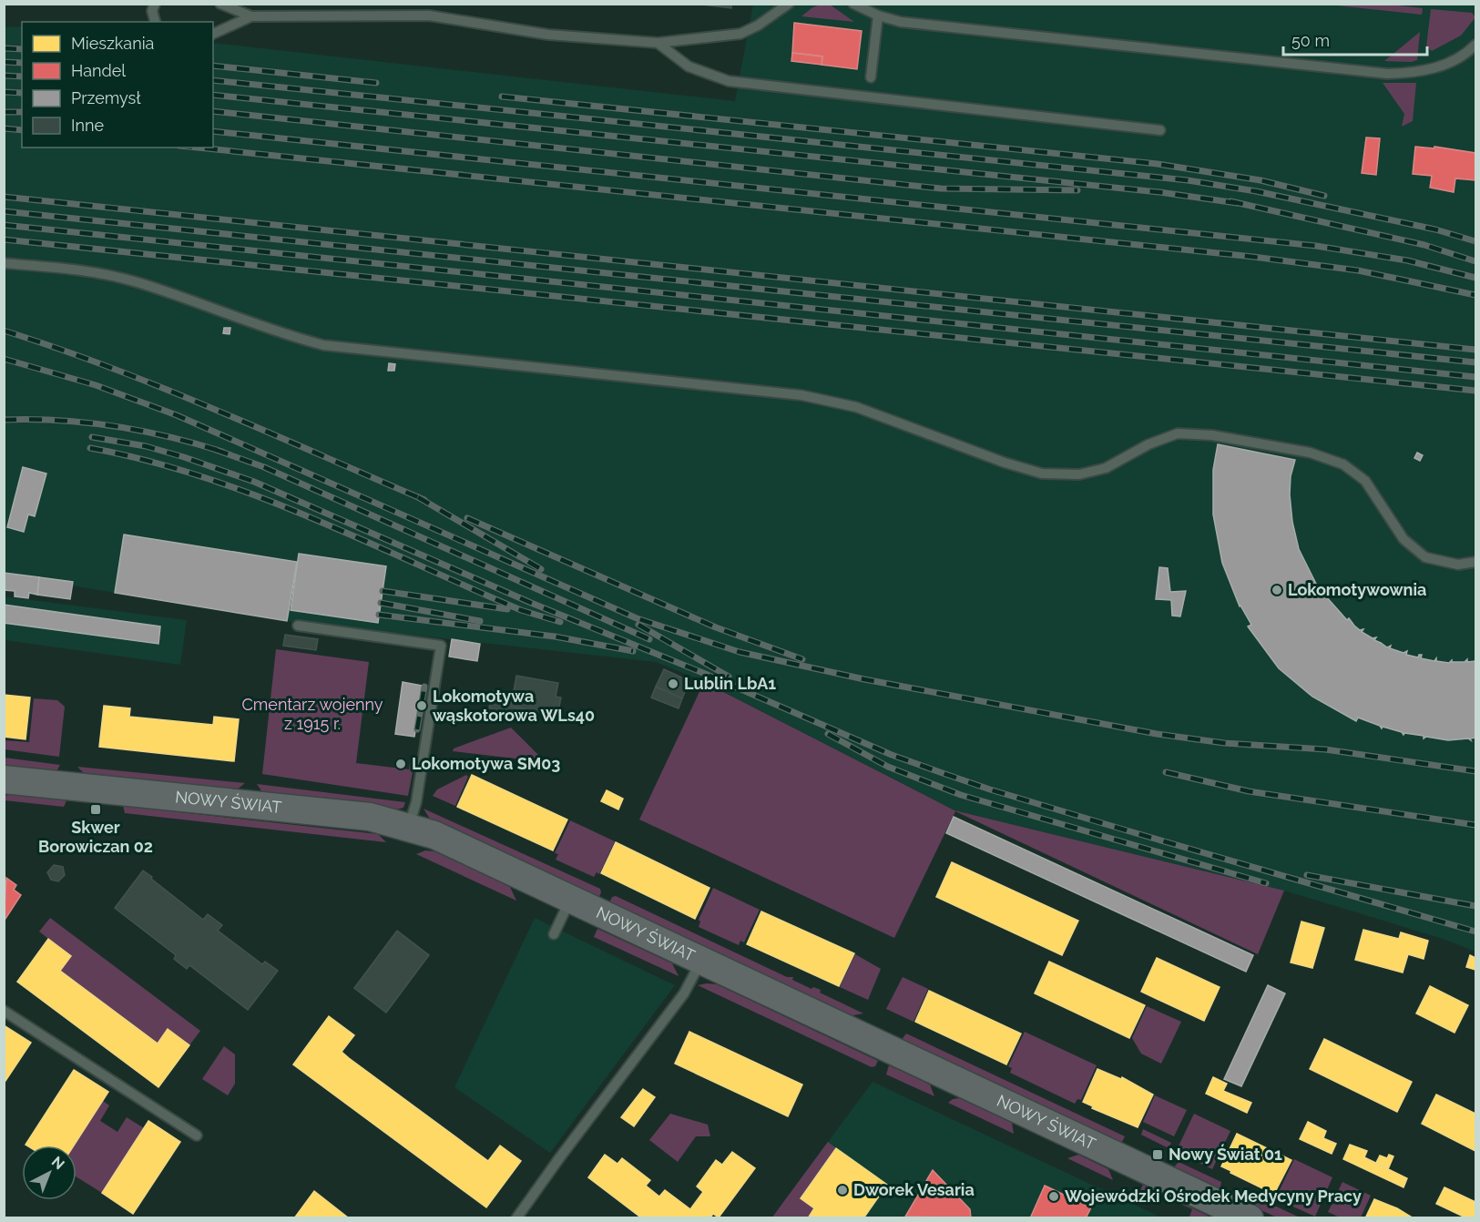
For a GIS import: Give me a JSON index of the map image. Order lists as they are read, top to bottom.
{
  "streets": {
    "street": ["NOWY ŚWIAT"]
  },
  "parks": ["Cmentarz wojenny z 1915 r."],
  "places": {
    "other": [
      "Lokomotywownia",
      "Lublin LbA1",
      "Lokomotywa wąskotorowa WLs40",
      "Lokomotywa SM03",
      "Dworek Vesaria",
      "Wojewódzki Ośrodek Medycyny Pracy"
    ],
    "transit": ["Skwer Borowiczan 02", "Nowy Świat 01"]
  },
  "legend": [
    "Mieszkania",
    "Handel",
    "Przemysł",
    "Inne"
  ],
  "scale_bar": "50 m",
  "north": "top right"
}
